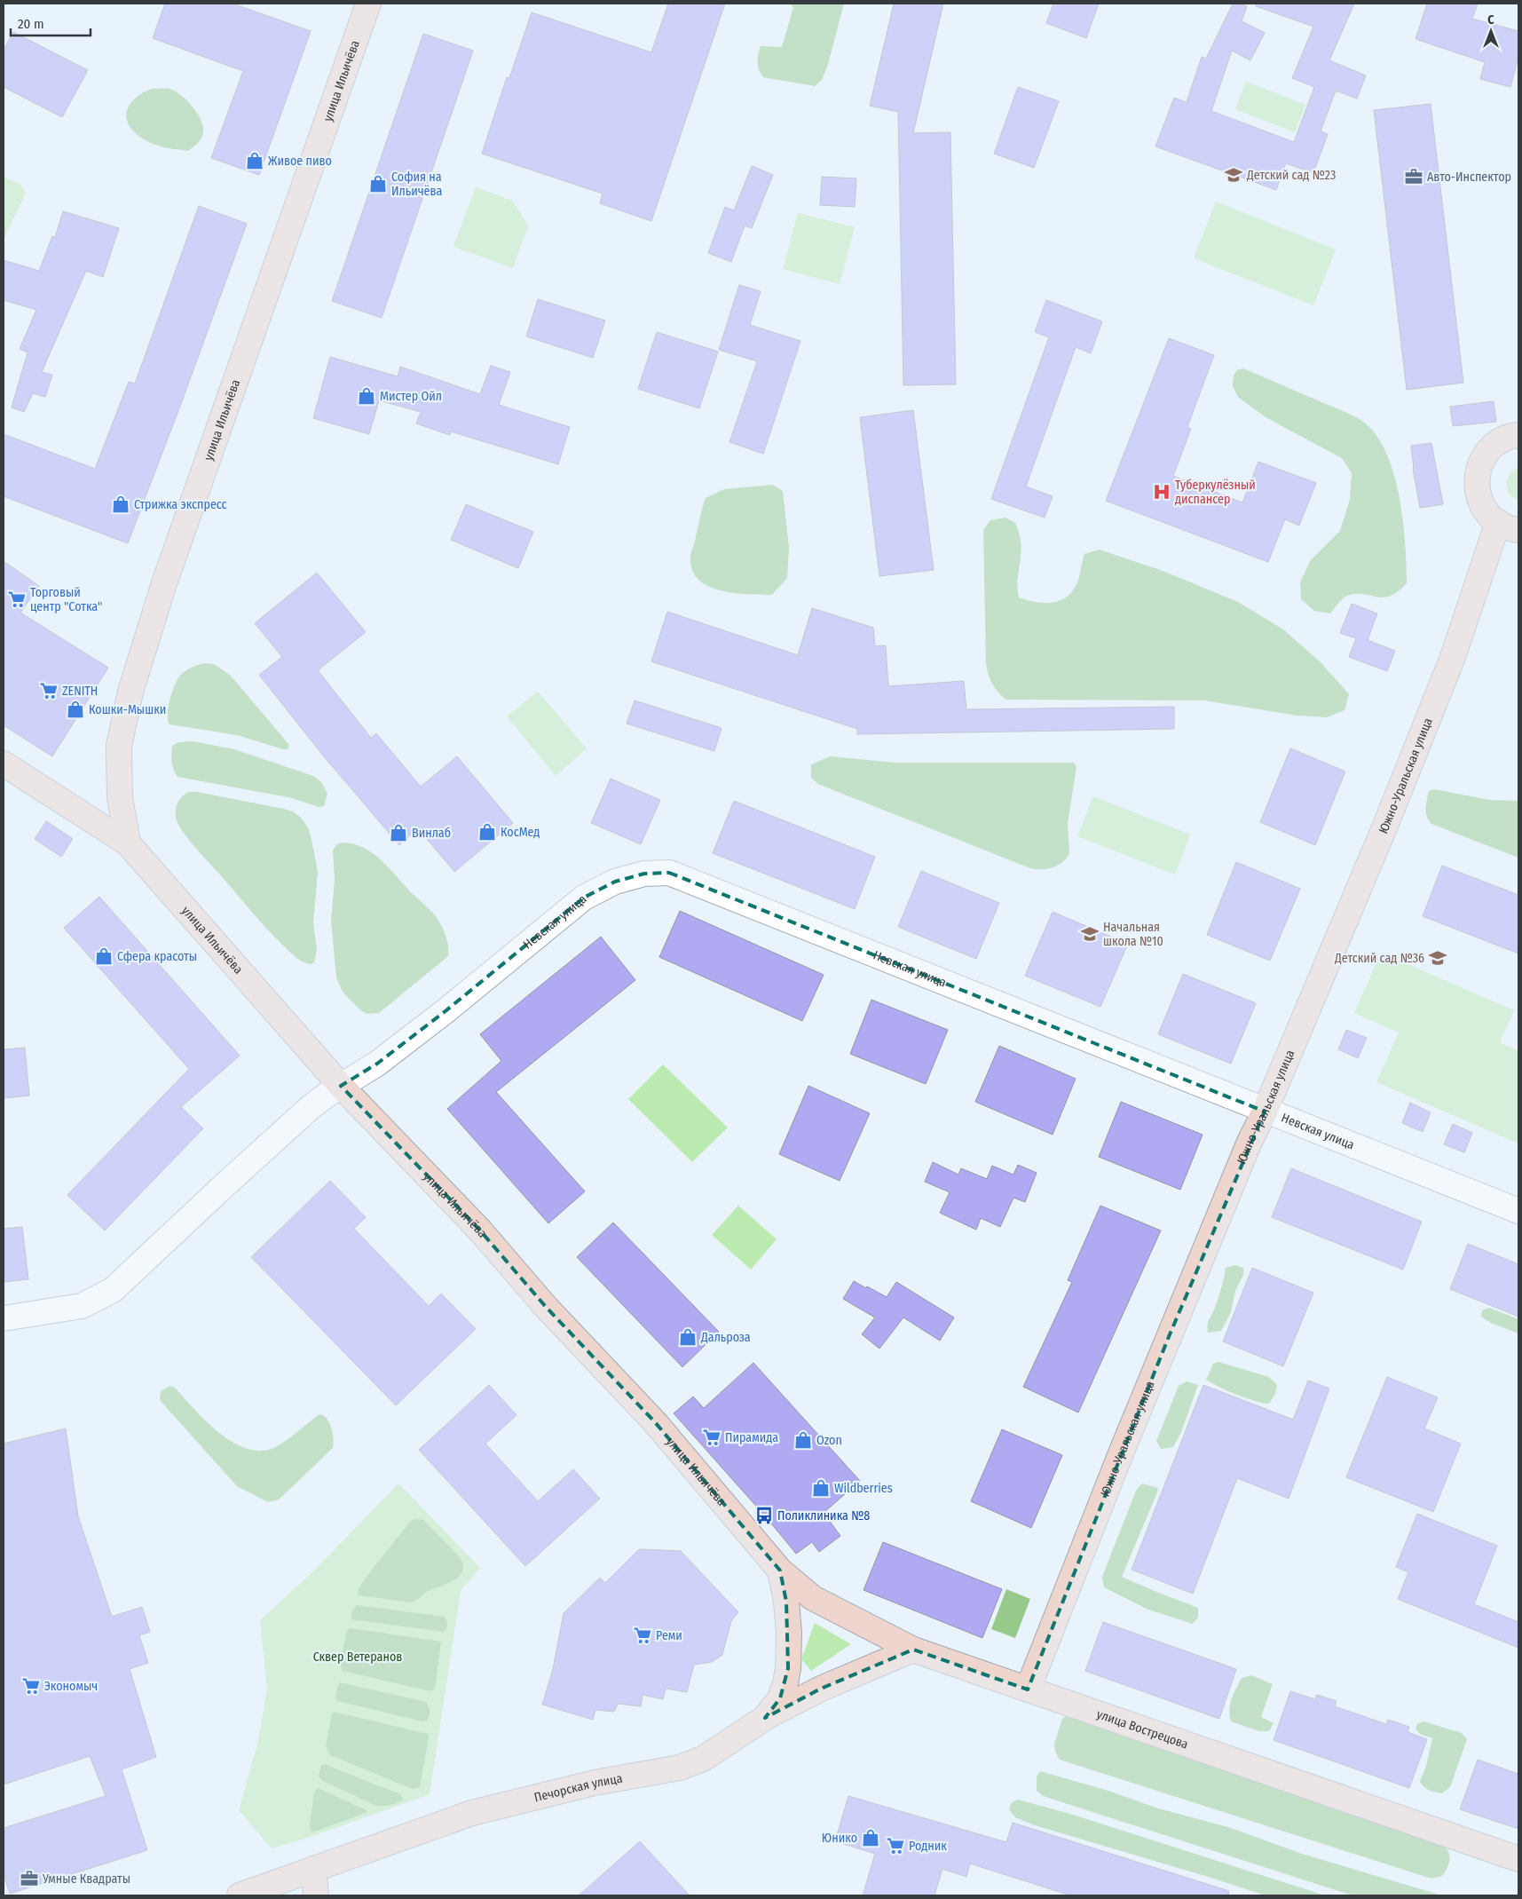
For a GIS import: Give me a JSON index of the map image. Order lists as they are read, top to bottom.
{
  "streets": {
    "street": [
      "улица Ильичёва",
      "Южно-Уральская улица",
      "Невская улица",
      "улица Вострецова",
      "Печорская улица"
    ]
  },
  "crossings": [
    ["улица Ильичёва", "Невская улица"],
    ["улица Ильичёва", "улица Вострецова"],
    ["улица Ильичёва", "Печорская улица"],
    ["Южно-Уральская улица", "Невская улица"],
    ["Южно-Уральская улица", "улица Вострецова"],
    ["улица Вострецова", "Печорская улица"]
  ],
  "parks": ["Сквер Ветеранов"],
  "places": {
    "shop": [
      "Живое пиво",
      "София на Ильичёва",
      "Мистер Ойл",
      "Стрижка экспресс",
      "Кошки-Мышки",
      "КосМед",
      "Винлаб",
      "Сфера красоты",
      "Дальроза",
      "Ozon",
      "Wildberries",
      "Юнико"
    ],
    "school or university": ["Детский сад №23", "Начальная школа №10", "Детский сад №36"],
    "office": ["Авто-Инспектор", "Умные Квадраты"],
    "hospital": ["Туберкулёзный диспансер"],
    "supermarket": [
      "Торговый центр \"Сотка\"",
      "ZENITH",
      "Пирамида",
      "Реми",
      "Экономыч",
      "Родник"
    ],
    "bus stop": ["Поликлиника №8"]
  },
  "scale_bar": "20 m",
  "north": "top"
}
